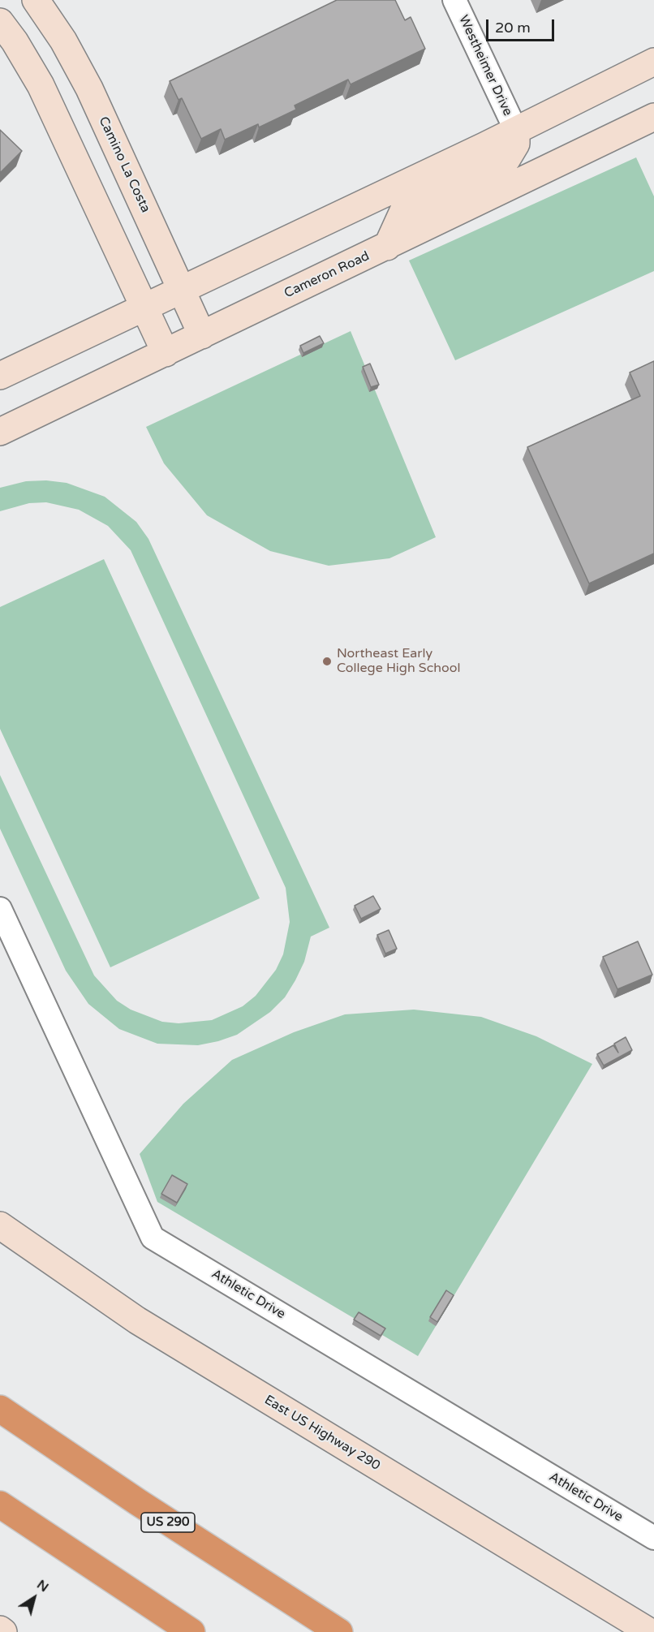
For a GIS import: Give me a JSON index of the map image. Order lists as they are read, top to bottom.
{
  "streets": {
    "highway": ["US 290"],
    "main road": ["Camino La Costa", "Cameron Road", "East US Highway 290"],
    "street": ["Westheimer Drive", "Athletic Drive"]
  },
  "crossings": [
    ["Camino La Costa", "Cameron Road"]
  ],
  "places": ["Northeast Early College High School"],
  "scale_bar": "20 m",
  "north": "top right"
}
